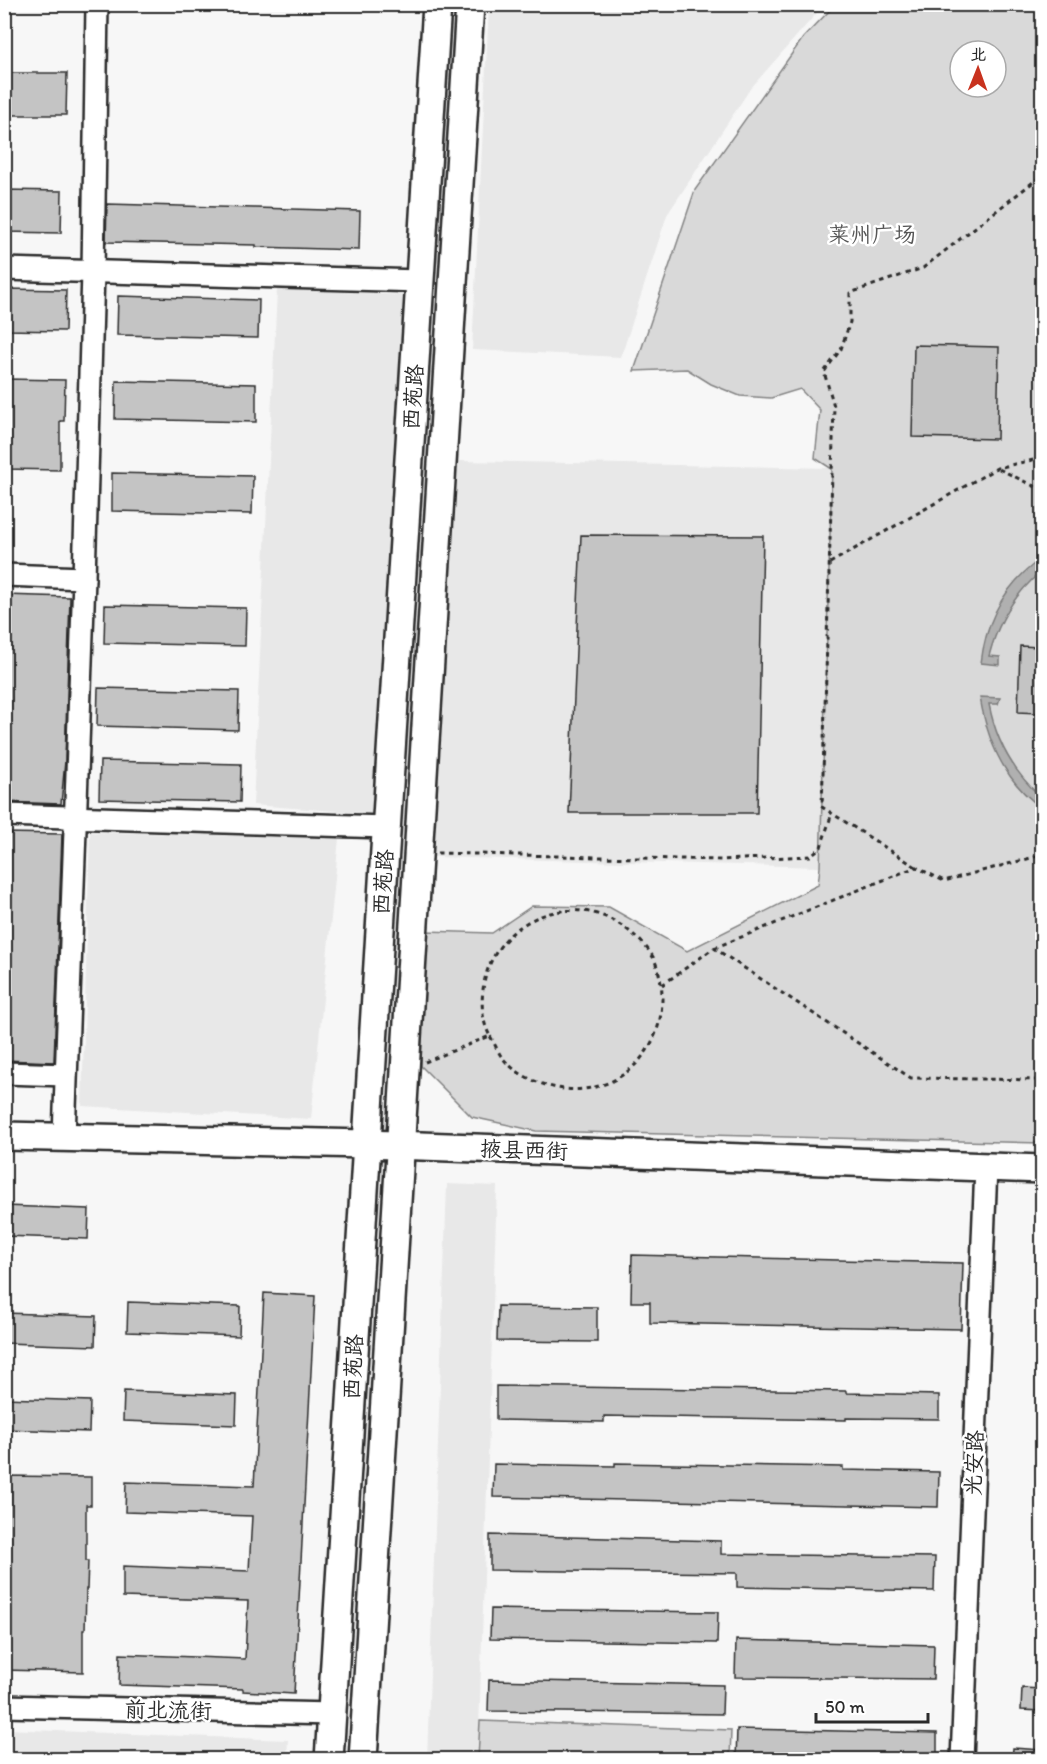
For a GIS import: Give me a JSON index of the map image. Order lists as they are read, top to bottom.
{
  "streets": {
    "main road": ["西苑路", "掖县西街"],
    "street": ["光安路", "前北流街"]
  },
  "crossings": [
    ["西苑路", "掖县西街"],
    ["西苑路", "前北流街"],
    ["掖县西街", "光安路"]
  ],
  "parks": ["莱州广场"],
  "scale_bar": "50 m",
  "north": "top"
}
